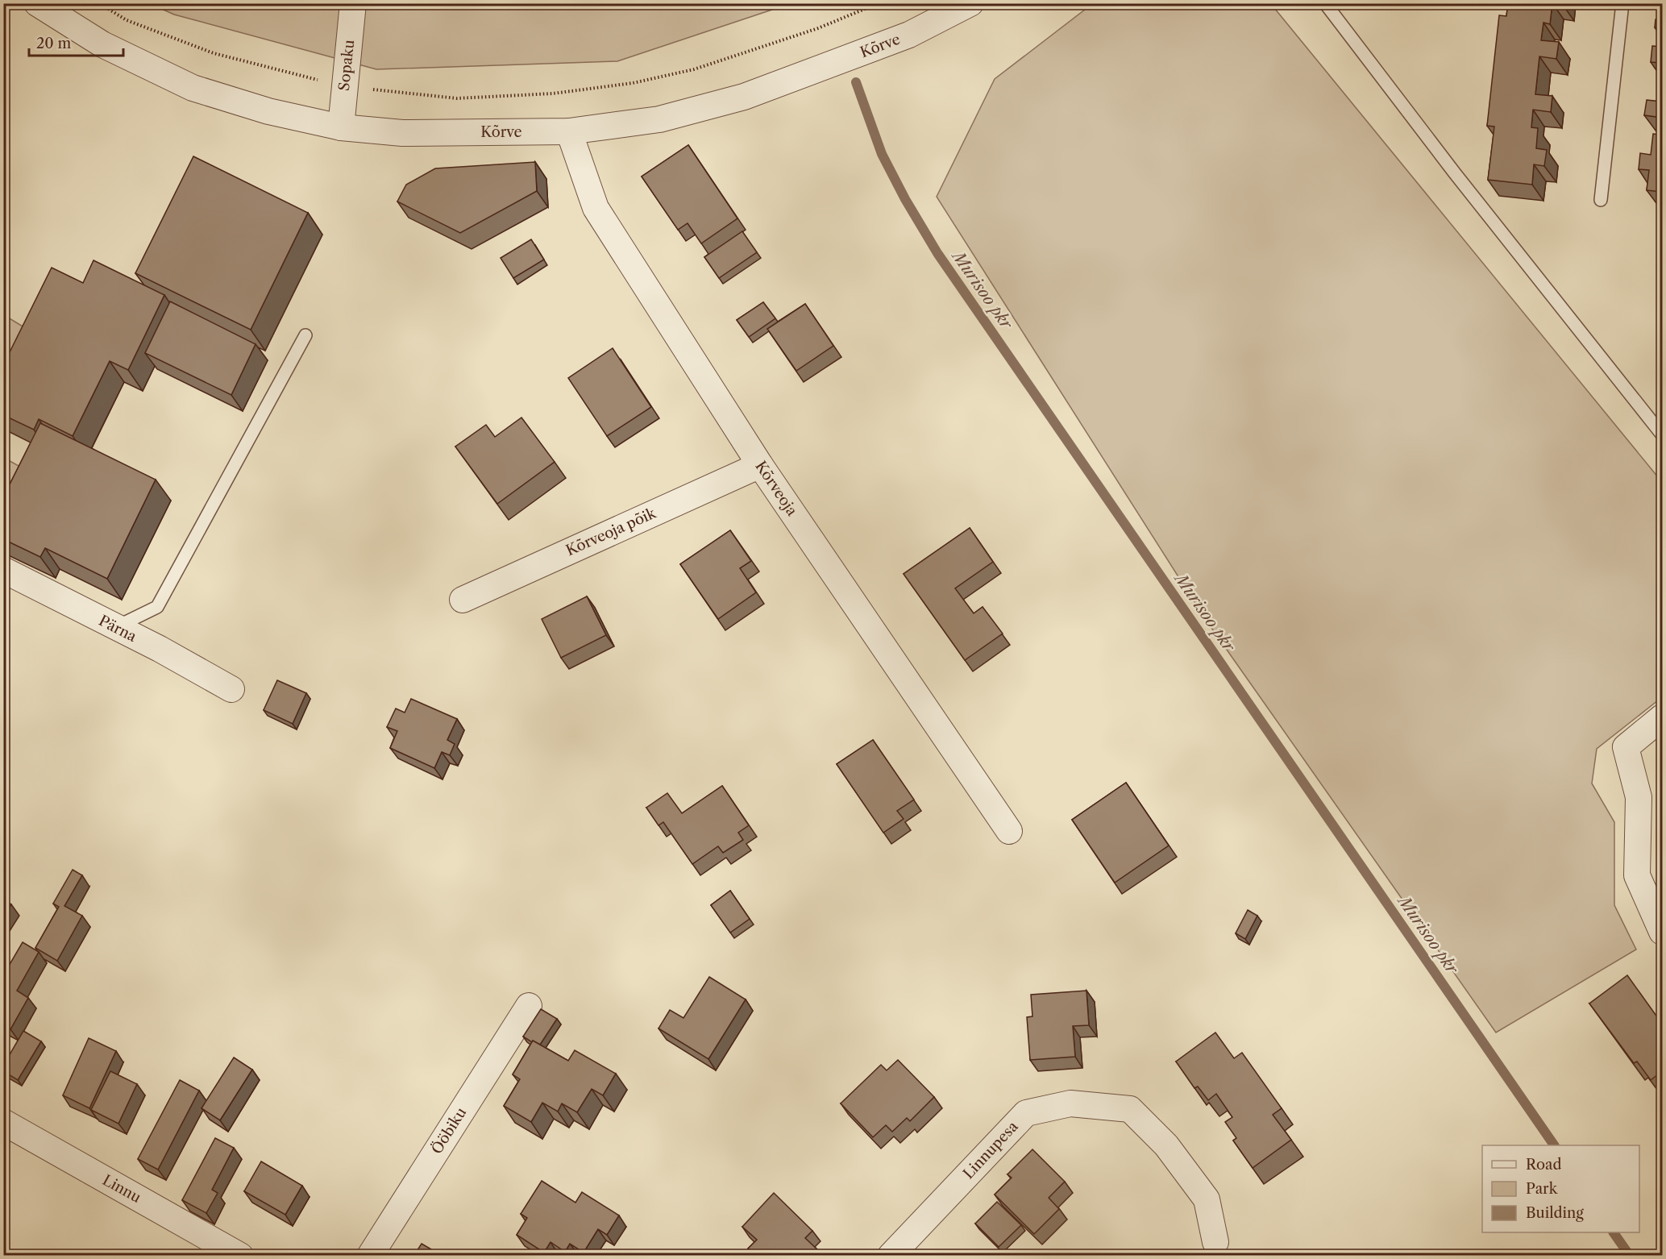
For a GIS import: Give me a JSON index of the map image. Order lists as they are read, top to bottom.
{
  "streets": {
    "street": [
      "Kõrve",
      "Sopaku",
      "Kõrveoja",
      "Kõrveoja põik",
      "Pärna",
      "Ööbiku",
      "Linnupesa",
      "Linnu"
    ]
  },
  "crossings": [
    ["Kõrve", "Sopaku"],
    ["Kõrve", "Kõrveoja"],
    ["Kõrveoja", "Kõrveoja põik"]
  ],
  "water": ["Murisoo pkr"],
  "legend": ["Road", "Park", "Building"],
  "scale_bar": "20 m"
}
